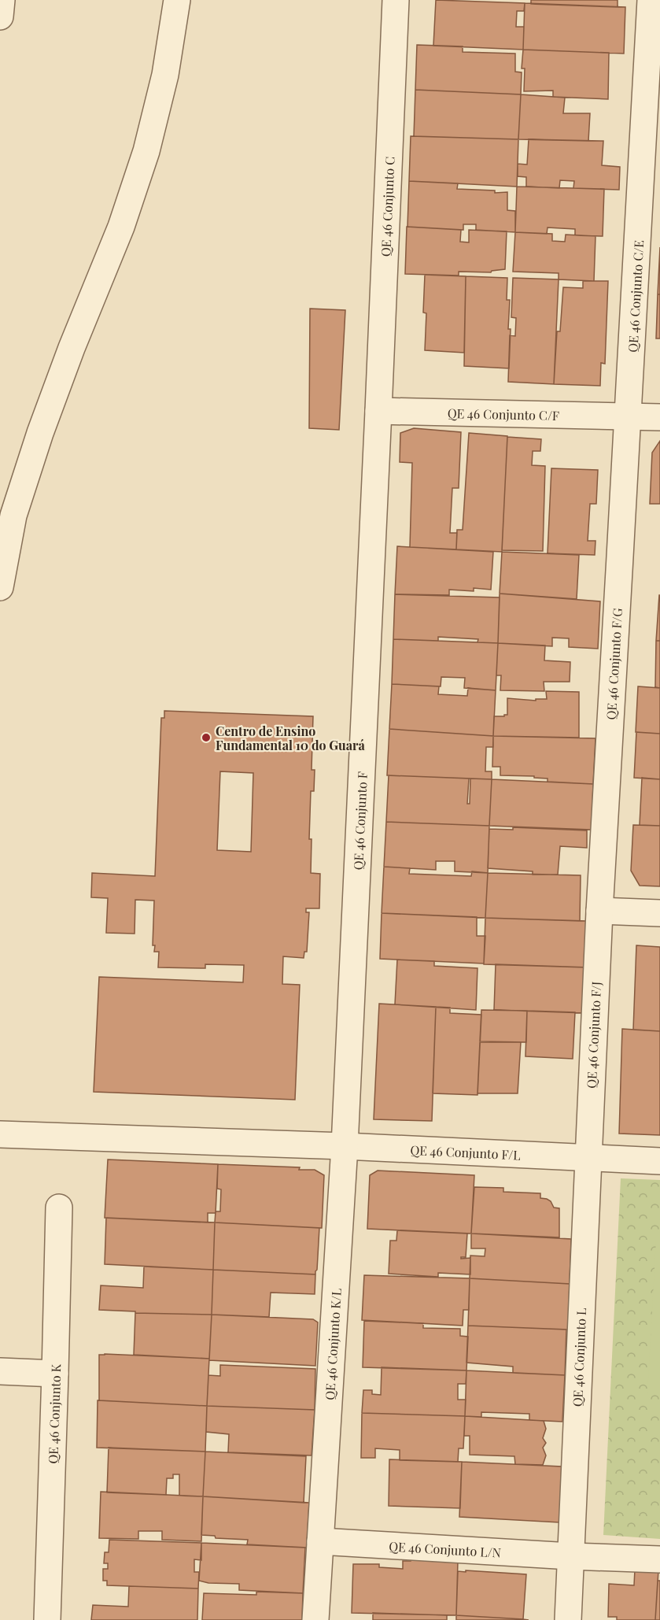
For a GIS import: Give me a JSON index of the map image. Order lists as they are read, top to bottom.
{
  "streets": {
    "street": [
      "QE 46 Conjunto C",
      "QE 46 Conjunto C/E",
      "QE 46 Conjunto C/F",
      "QE 46 Conjunto F/G",
      "QE 46 Conjunto F",
      "QE 46 Conjunto F/J",
      "QE 46 Conjunto F/L",
      "QE 46 Conjunto K/L",
      "QE 46 Conjunto L",
      "QE 46 Conjunto K",
      "QE 46 Conjunto L/N"
    ]
  },
  "crossings": [
    ["QE 46 Conjunto C", "QE 46 Conjunto C/F"],
    ["QE 46 Conjunto C", "QE 46 Conjunto F"],
    ["QE 46 Conjunto C/E", "QE 46 Conjunto C/F"],
    ["QE 46 Conjunto C/E", "QE 46 Conjunto F/G"],
    ["QE 46 Conjunto C/F", "QE 46 Conjunto F/G"],
    ["QE 46 Conjunto C/F", "QE 46 Conjunto F"],
    ["QE 46 Conjunto F/G", "QE 46 Conjunto F/J"],
    ["QE 46 Conjunto F", "QE 46 Conjunto F/L"],
    ["QE 46 Conjunto F", "QE 46 Conjunto K/L"],
    ["QE 46 Conjunto F/J", "QE 46 Conjunto F/L"],
    ["QE 46 Conjunto F/J", "QE 46 Conjunto L"],
    ["QE 46 Conjunto F/L", "QE 46 Conjunto K/L"],
    ["QE 46 Conjunto F/L", "QE 46 Conjunto L"],
    ["QE 46 Conjunto K/L", "QE 46 Conjunto L/N"],
    ["QE 46 Conjunto L", "QE 46 Conjunto L/N"]
  ],
  "places": ["Centro de Ensino Fundamental 10 do Guará"]
}
